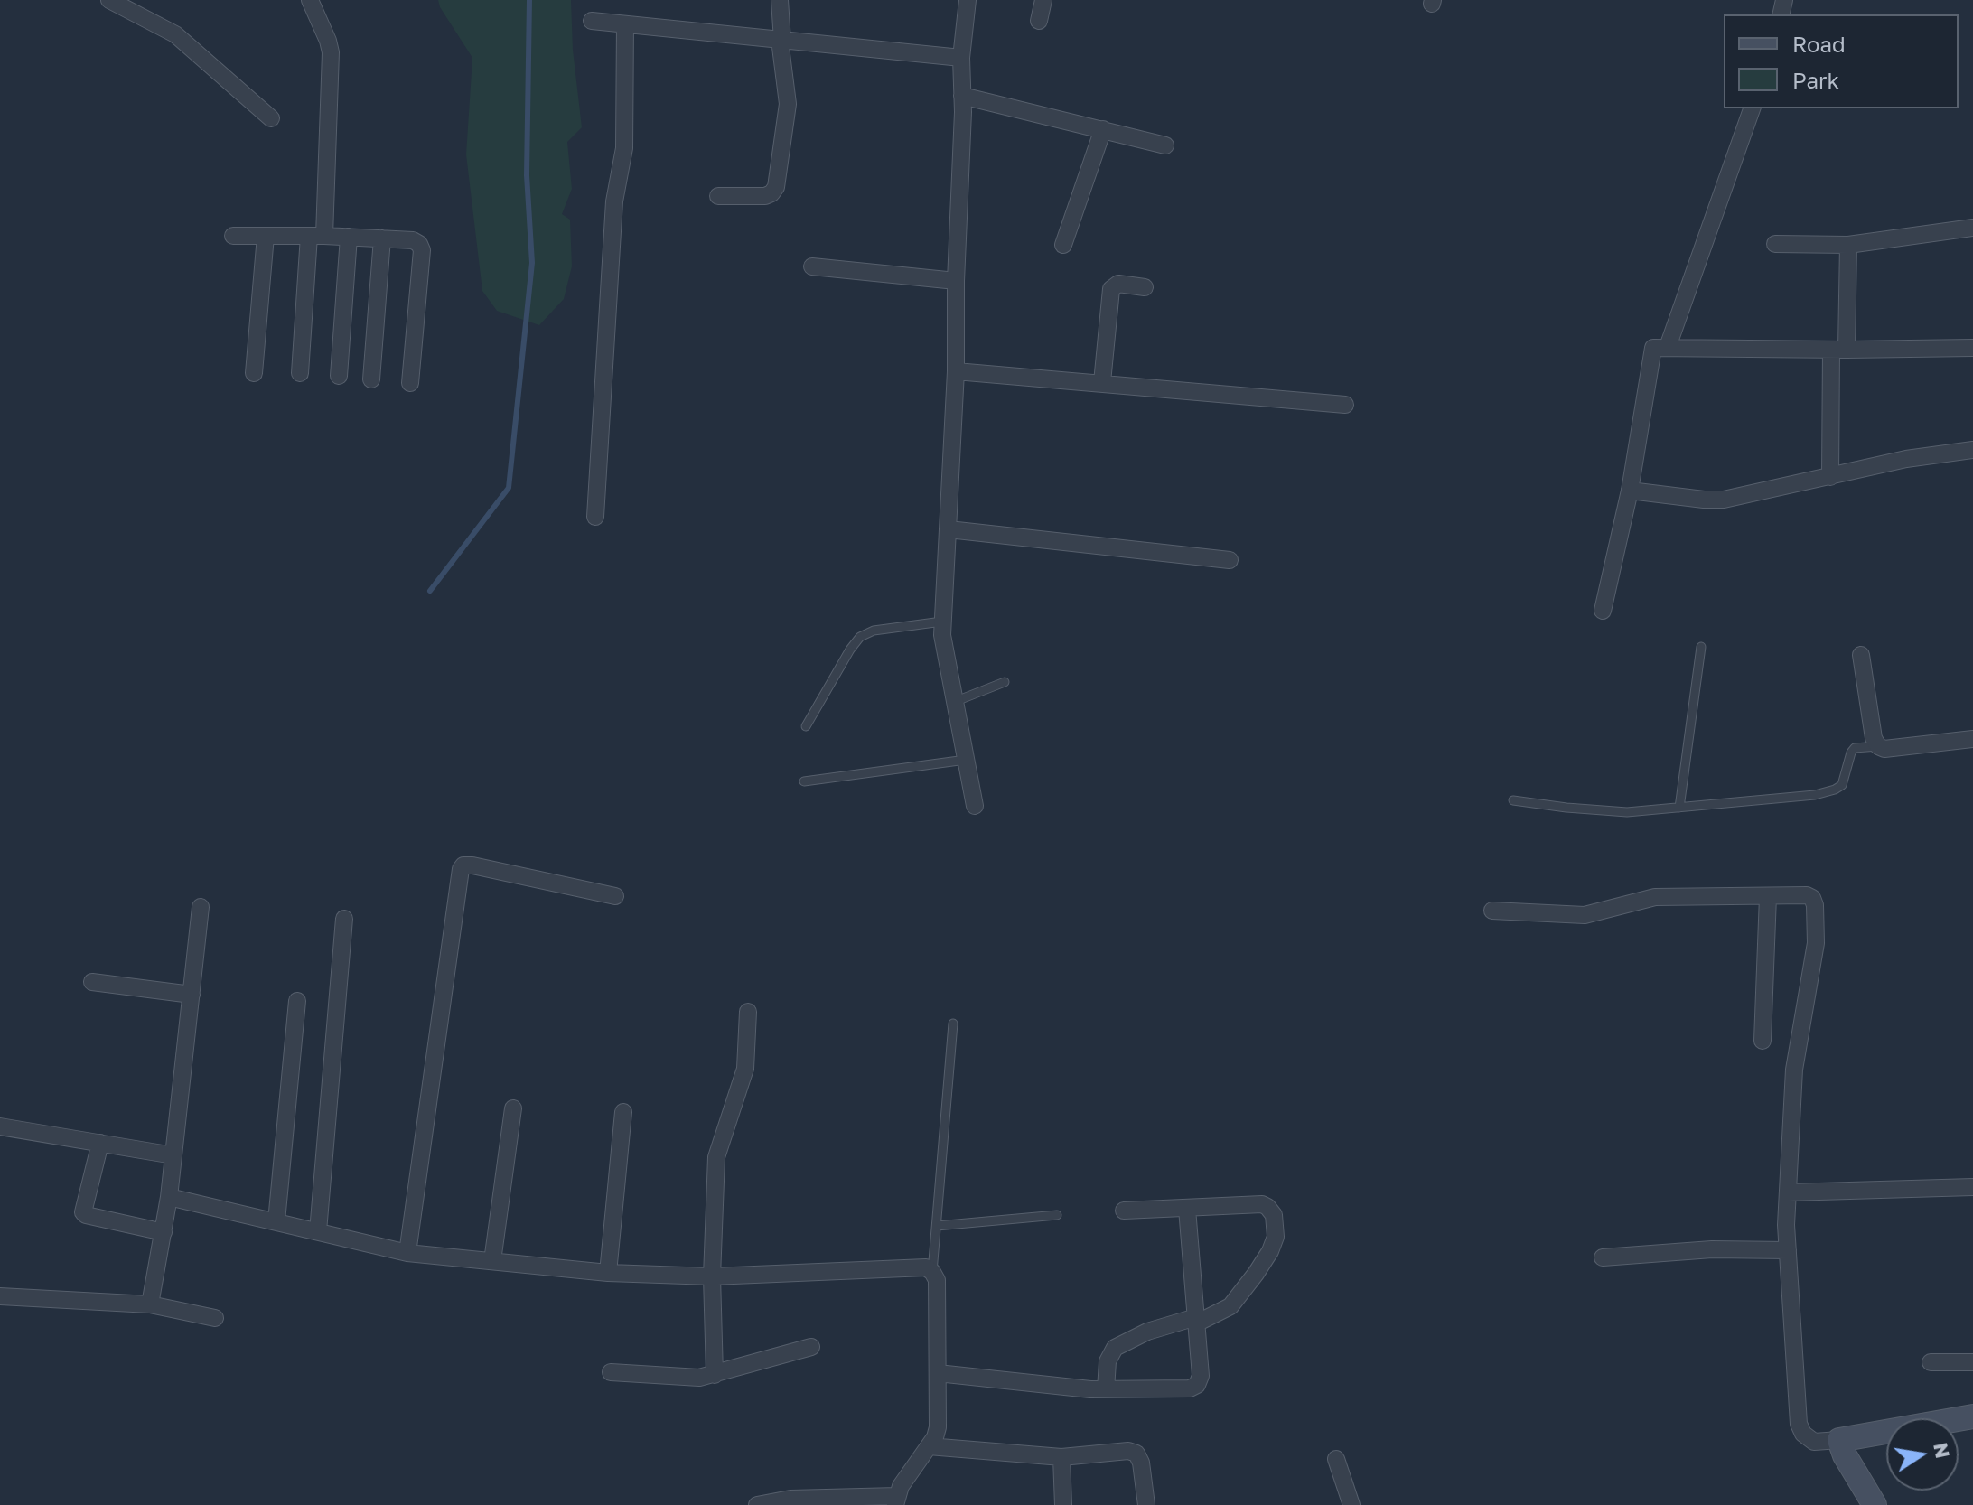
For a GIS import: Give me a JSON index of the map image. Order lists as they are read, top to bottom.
{
  "legend": ["Road", "Park"],
  "north": "right"
}
